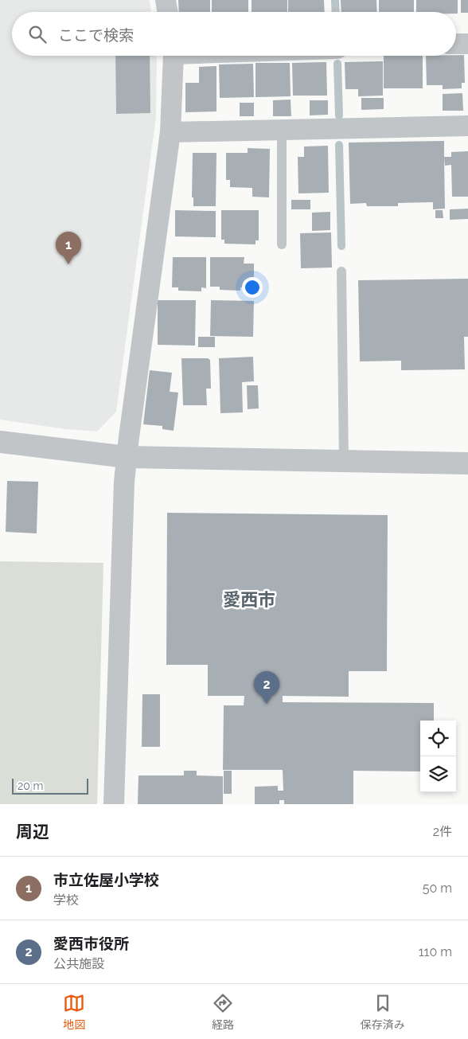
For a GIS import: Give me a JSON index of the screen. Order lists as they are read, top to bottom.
{
  "districts": ["愛西市"],
  "scale_bar": "20 m",
  "page": {
    "search": "ここで検索",
    "pins": ["1", "2"],
    "scale": "20 m",
    "heading": ["周辺", "2件"],
    "list": [
      {
        "mark": "1",
        "name": "市立佐屋小学校",
        "note": "学校",
        "value": "50 m"
      },
      {
        "mark": "2",
        "name": "愛西市役所",
        "note": "公共施設",
        "value": "110 m"
      }
    ],
    "nav": ["地図", "経路", "保存済み"]
  }
}
